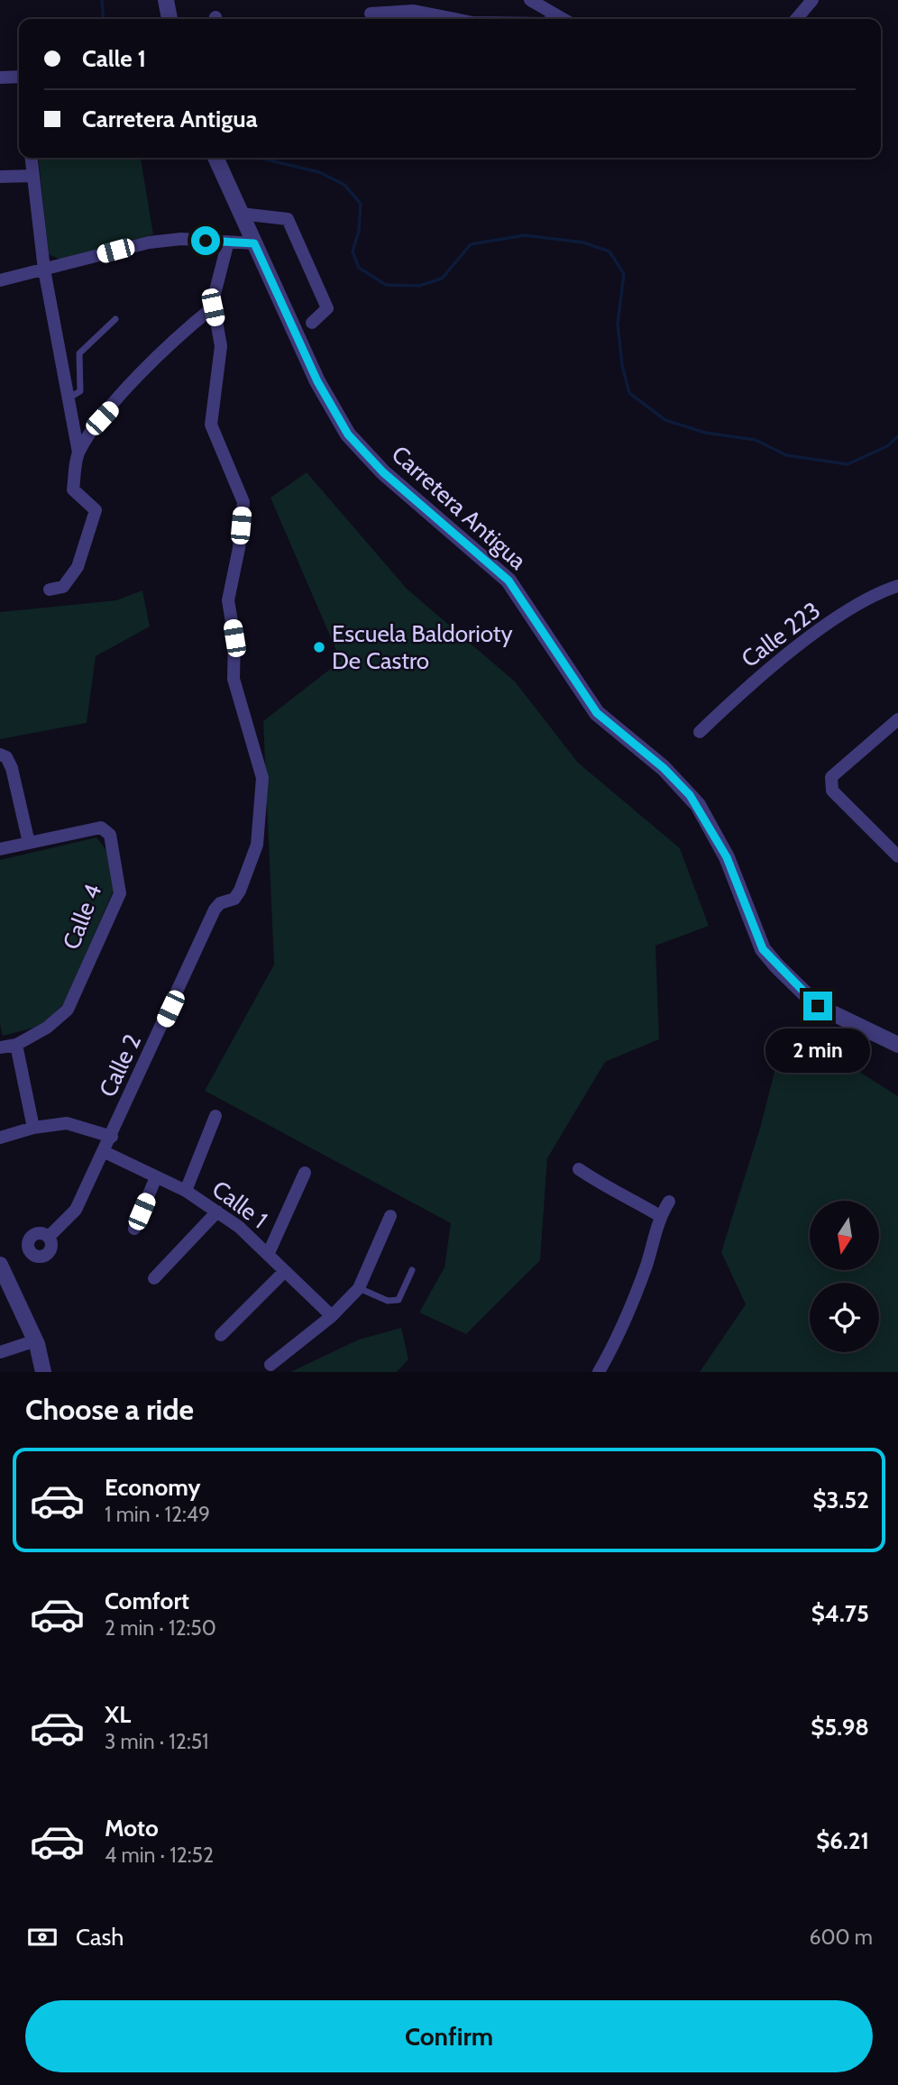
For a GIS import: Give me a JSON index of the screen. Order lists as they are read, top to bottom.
{
  "streets": {
    "street": [
      "Carretera Antigua",
      "Calle 223",
      "Calle 4",
      "Calle 2",
      "Calle 1"
    ]
  },
  "crossings": [
    ["Calle 2", "Calle 1"]
  ],
  "places": ["Escuela Baldorioty De Castro"],
  "north": "bottom",
  "page": {
    "banner": ["Calle 1", "Carretera Antigua"],
    "bubble": "2 min",
    "heading": "Choose a ride",
    "list": [
      {
        "name": "Economy",
        "note": "1 min · 12:49",
        "value": "$3.52"
      },
      {
        "name": "Comfort",
        "note": "2 min · 12:50",
        "value": "$4.75"
      },
      {
        "name": "XL",
        "note": "3 min · 12:51",
        "value": "$5.98"
      },
      {
        "name": "Moto",
        "note": "4 min · 12:52",
        "value": "$6.21"
      }
    ],
    "pay": ["Cash", "600 m"],
    "buttons": "Confirm"
  }
}
